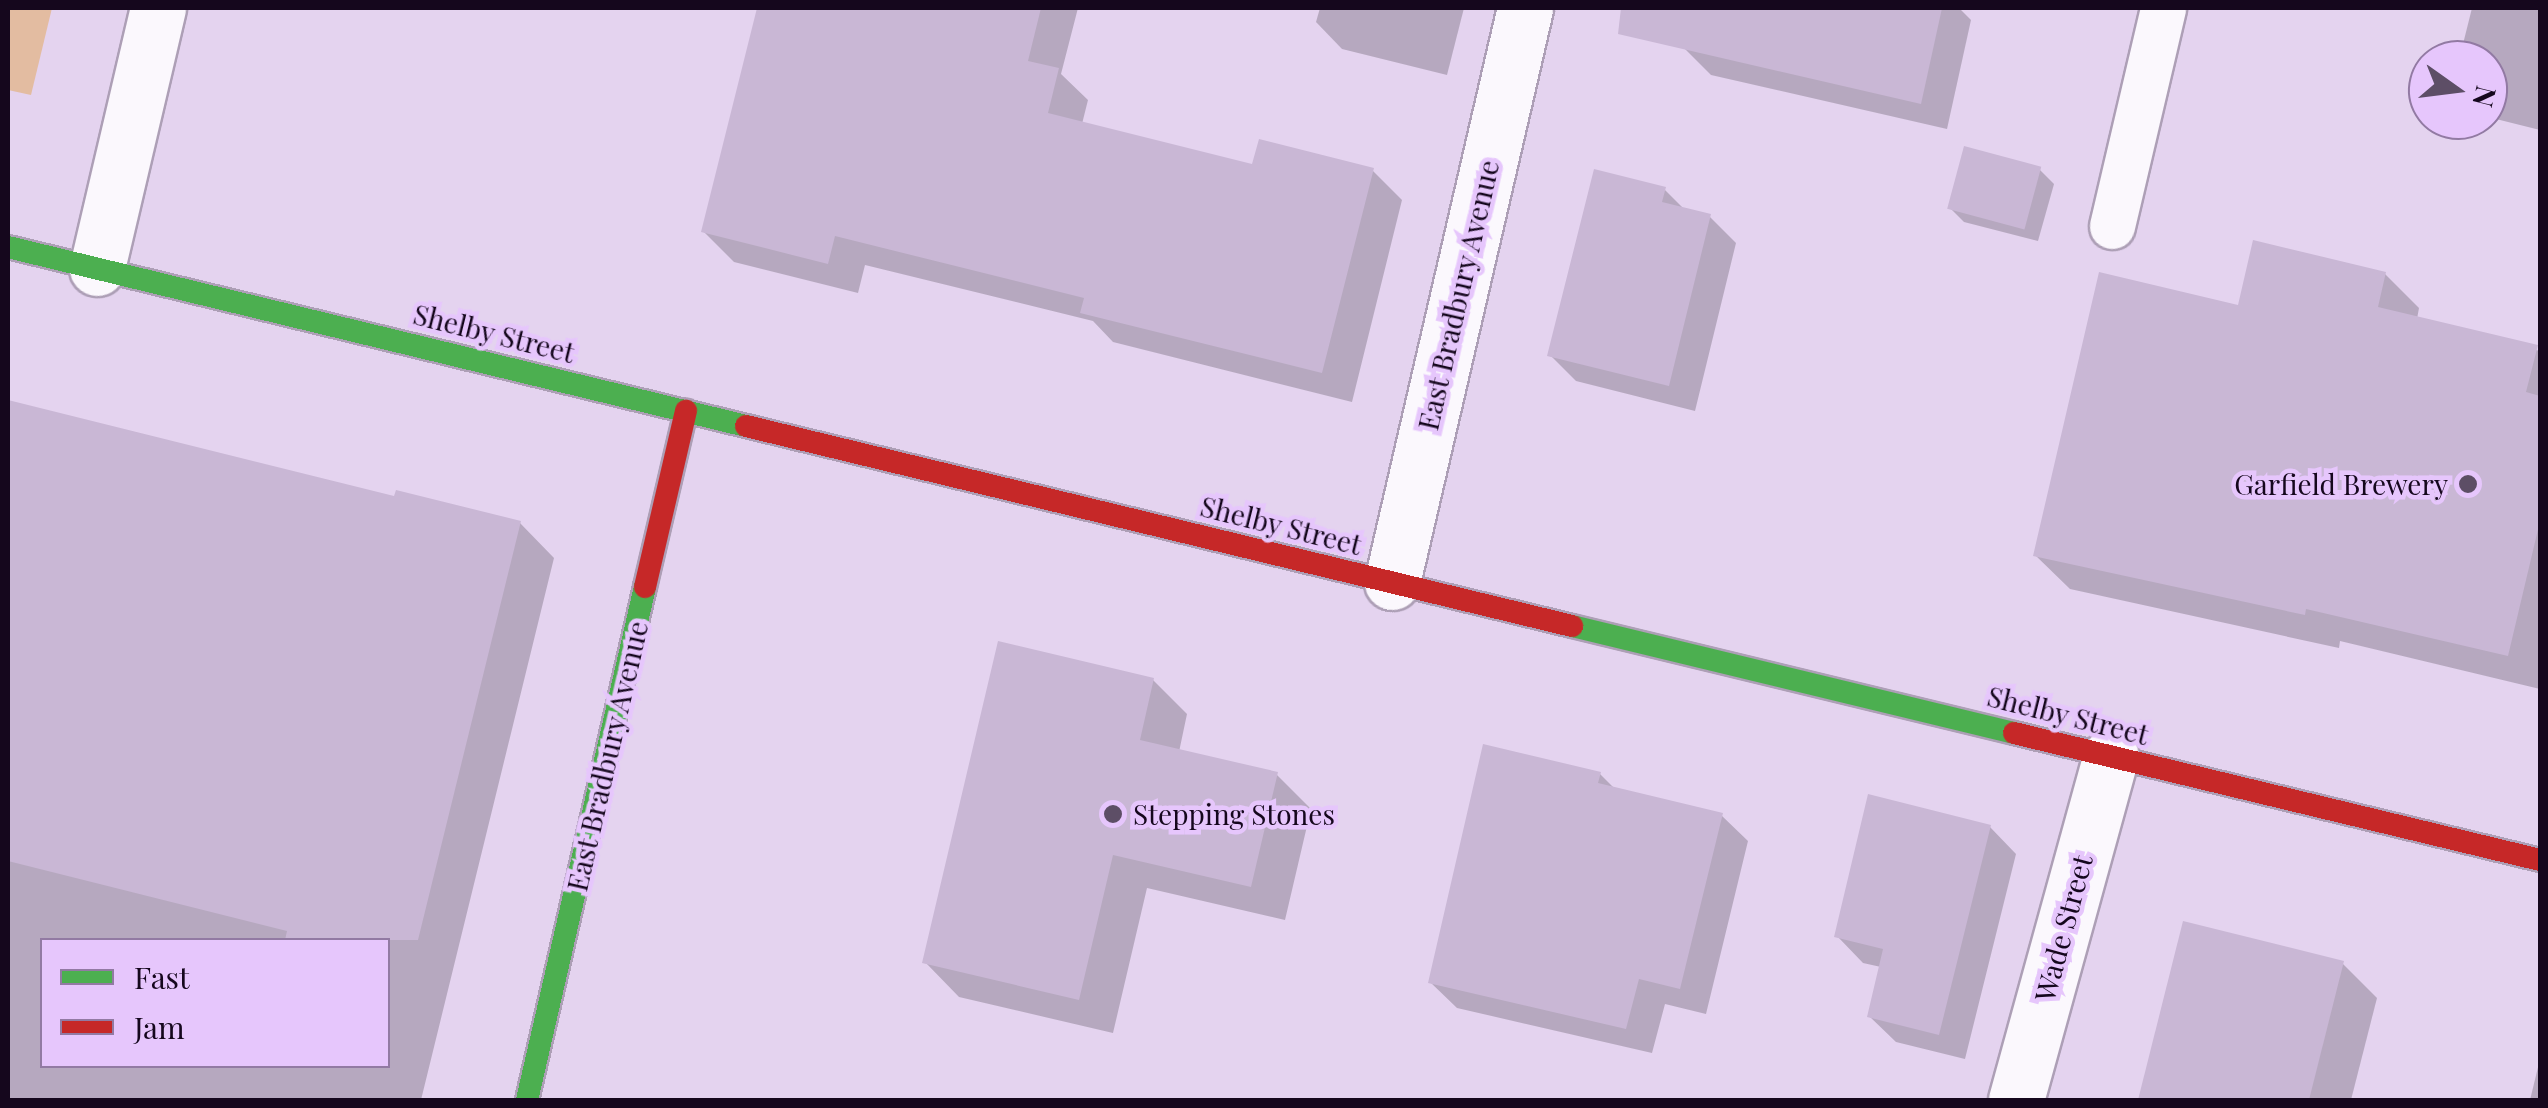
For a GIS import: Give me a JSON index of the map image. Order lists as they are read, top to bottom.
{
  "streets": {
    "main road": ["East Bradbury Avenue", "Shelby Street"],
    "street": ["Wade Street"]
  },
  "crossings": [
    ["East Bradbury Avenue", "Shelby Street"],
    ["Shelby Street", "Wade Street"]
  ],
  "places": ["Garfield Brewery", "Stepping Stones"],
  "legend": ["Fast", "Jam"],
  "north": "right"
}
